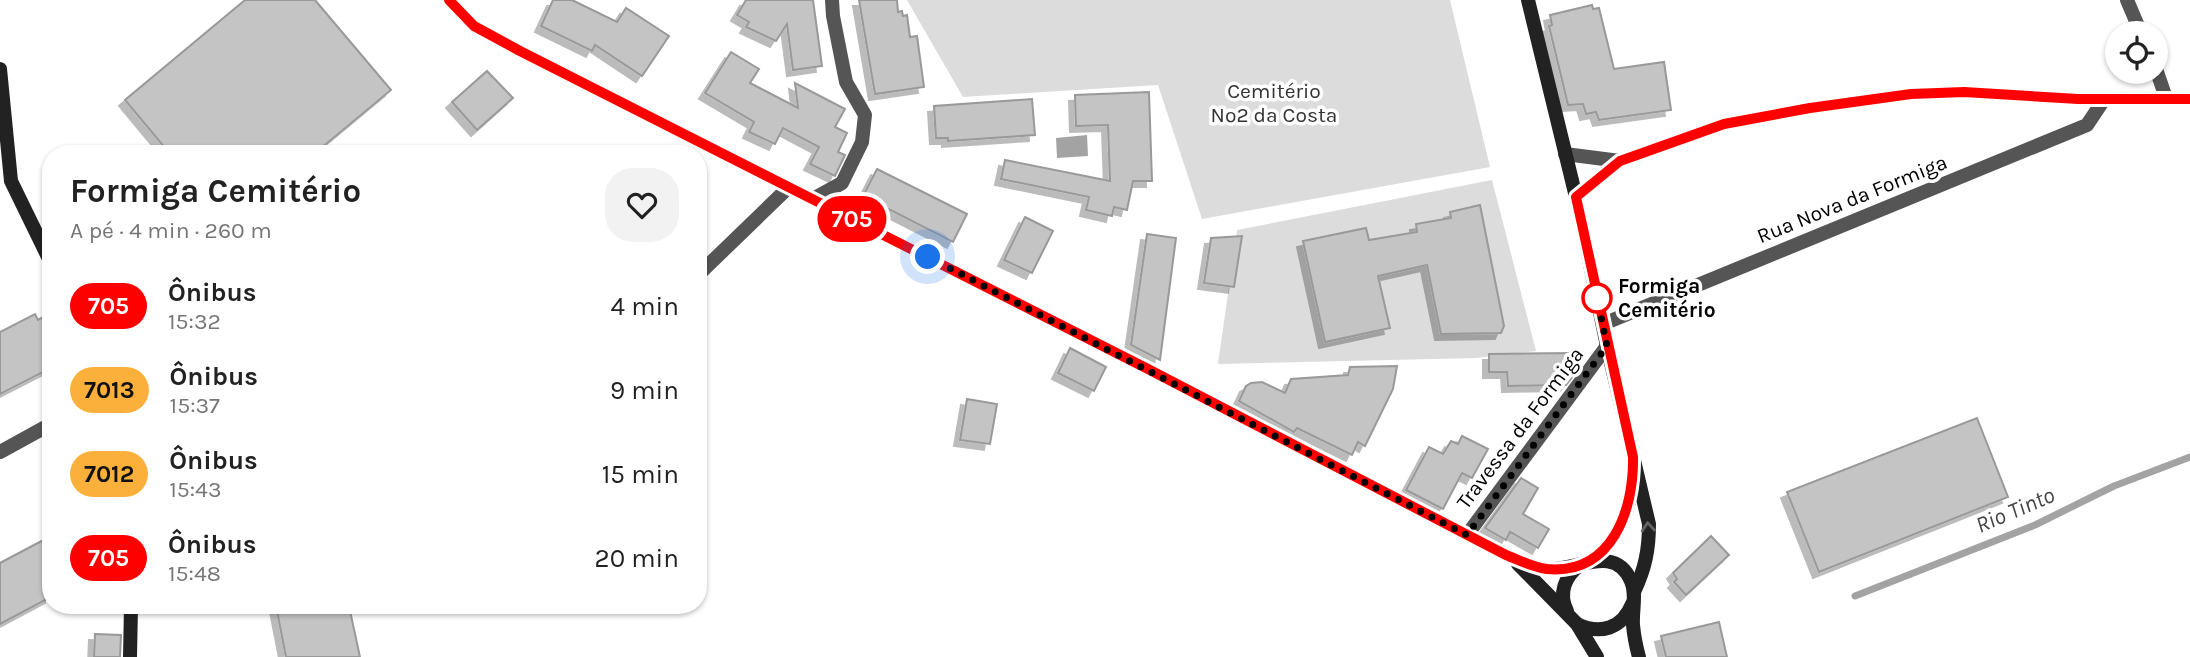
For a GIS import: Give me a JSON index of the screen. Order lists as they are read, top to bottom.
{
  "streets": {
    "street": ["Rua Nova da Formiga", "Travessa da Formiga"]
  },
  "water": ["Rio Tinto"],
  "parks": ["Cemitério Nº2 da Costa"],
  "places": ["Formiga Cemitério"],
  "lines": ["bus line 705"],
  "page": {
    "on_map": "705",
    "heading": ["Formiga Cemitério", "A pé · 4 min · 260 m"],
    "list": [
      {
        "mark": "705",
        "name": "Ônibus",
        "note": "15:32",
        "value": "4 min"
      },
      {
        "mark": "7013",
        "name": "Ônibus",
        "note": "15:37",
        "value": "9 min"
      },
      {
        "mark": "7012",
        "name": "Ônibus",
        "note": "15:43",
        "value": "15 min"
      },
      {
        "mark": "705",
        "name": "Ônibus",
        "note": "15:48",
        "value": "20 min"
      }
    ]
  }
}
